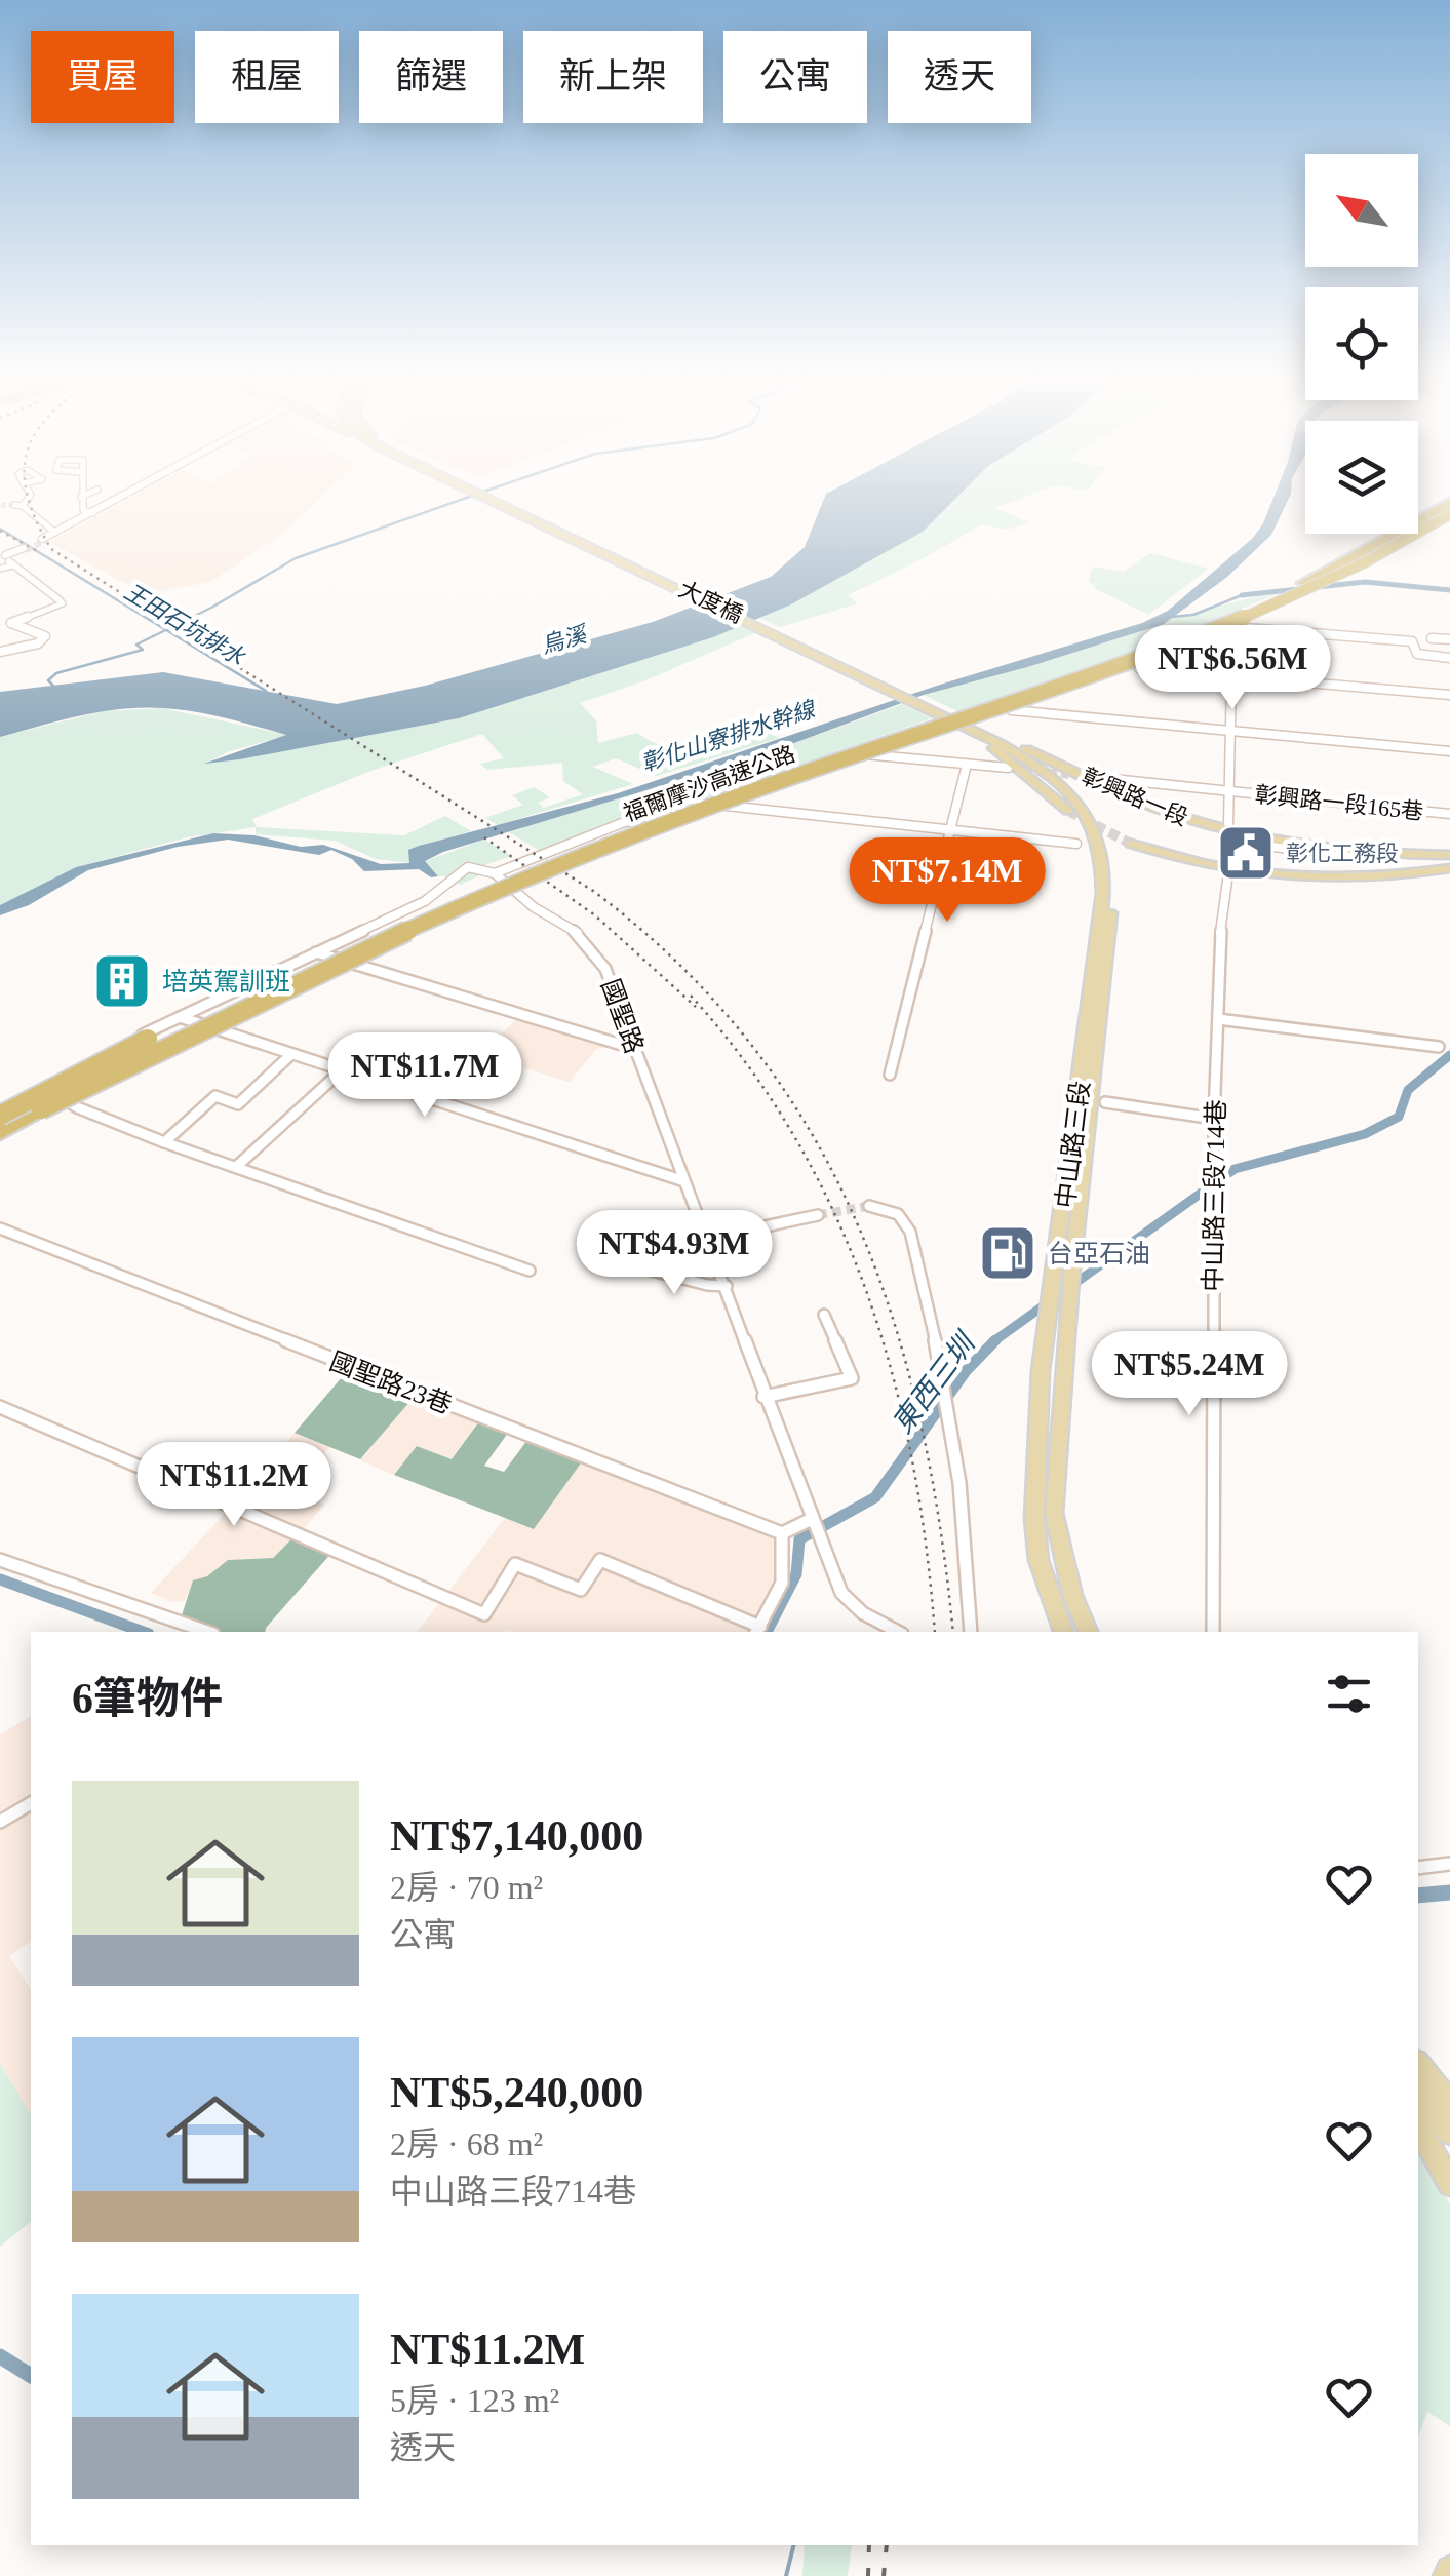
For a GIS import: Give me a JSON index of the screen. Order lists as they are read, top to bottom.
{
  "streets": {
    "highway": ["福爾摩沙高速公路"],
    "main road": ["大度橋", "彰興路一段", "中山路三段"],
    "street": [
      "彰興路一段165巷",
      "國聖路",
      "中山路三段714巷",
      "國聖路23巷"
    ]
  },
  "crossings": [
    ["大度橋", "彰興路一段"],
    ["大度橋", "中山路三段"],
    ["彰興路一段", "彰興路一段165巷"],
    ["彰興路一段", "中山路三段"]
  ],
  "water": [
    "王田石坑排水",
    "烏溪",
    "彰化山寮排水幹線",
    "東西三圳"
  ],
  "places": {
    "public building": ["彰化工務段"],
    "building": ["培英駕訓班"],
    "fuel station": ["台亞石油"]
  },
  "north": "top left",
  "page": {
    "chip": [
      "買屋",
      "租屋",
      "篩選",
      "新上架",
      "公寓",
      "透天"
    ],
    "price": [
      "NT$6.56M",
      "NT$7.14M",
      "NT$11.7M",
      "NT$4.93M",
      "NT$5.24M",
      "NT$11.2M"
    ],
    "heading": "6筆物件",
    "list": [
      {
        "name": "NT$7,140,000",
        "note": "2房 · 70 m² · 公寓"
      },
      {
        "name": "NT$5,240,000",
        "note": "2房 · 68 m² · 中山路三段714巷"
      },
      {
        "name": "NT$11.2M",
        "note": "5房 · 123 m² · 透天"
      }
    ]
  }
}
